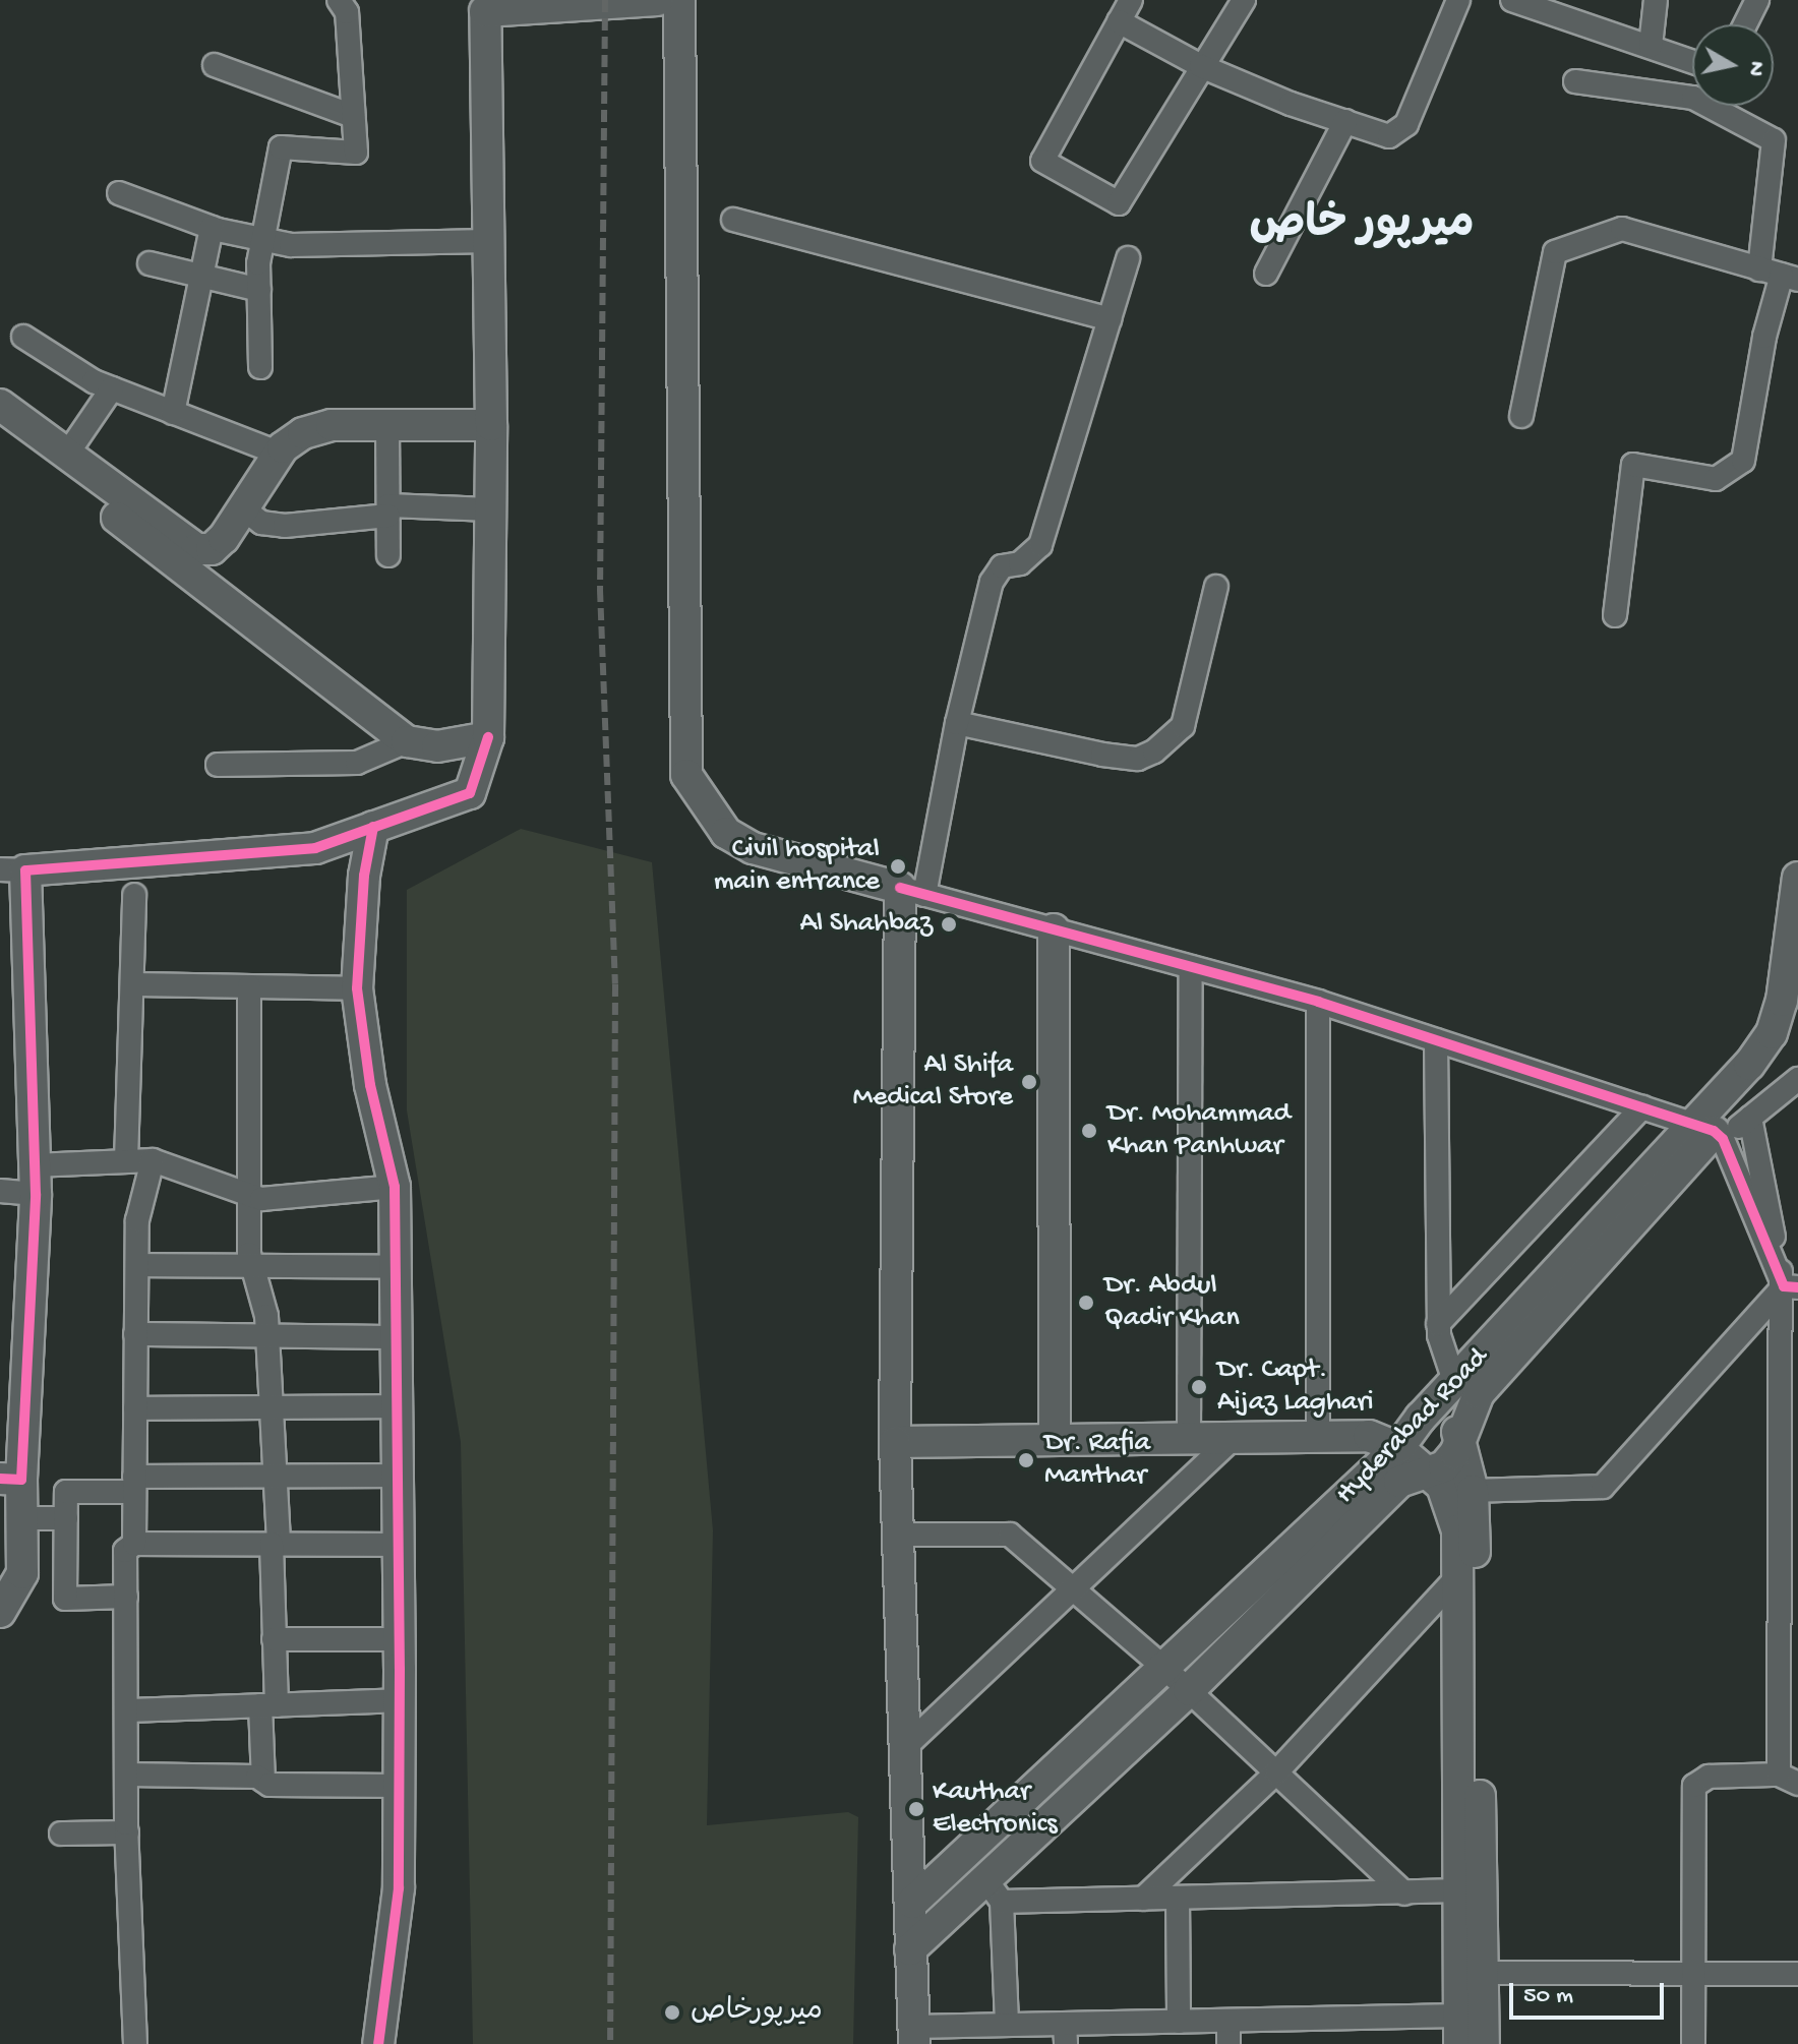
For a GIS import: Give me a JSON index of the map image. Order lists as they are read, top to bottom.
{
  "streets": {
    "main road": ["Hyderabad Road"]
  },
  "districts": ["میرپور خاص"],
  "places": [
    "Civil hospital main entrance",
    "Al Shahbaz",
    "Al Shifa Medical Store",
    "Dr. Mohammad Khan Panhwar",
    "Dr. Abdul Qadir Khan",
    "Dr. Capt. Aijaz Laghari",
    "Dr. Rafia Manthar",
    "Kauthar Electronics",
    "ميرپورخاص"
  ],
  "scale_bar": "50 m",
  "north": "right"
}
